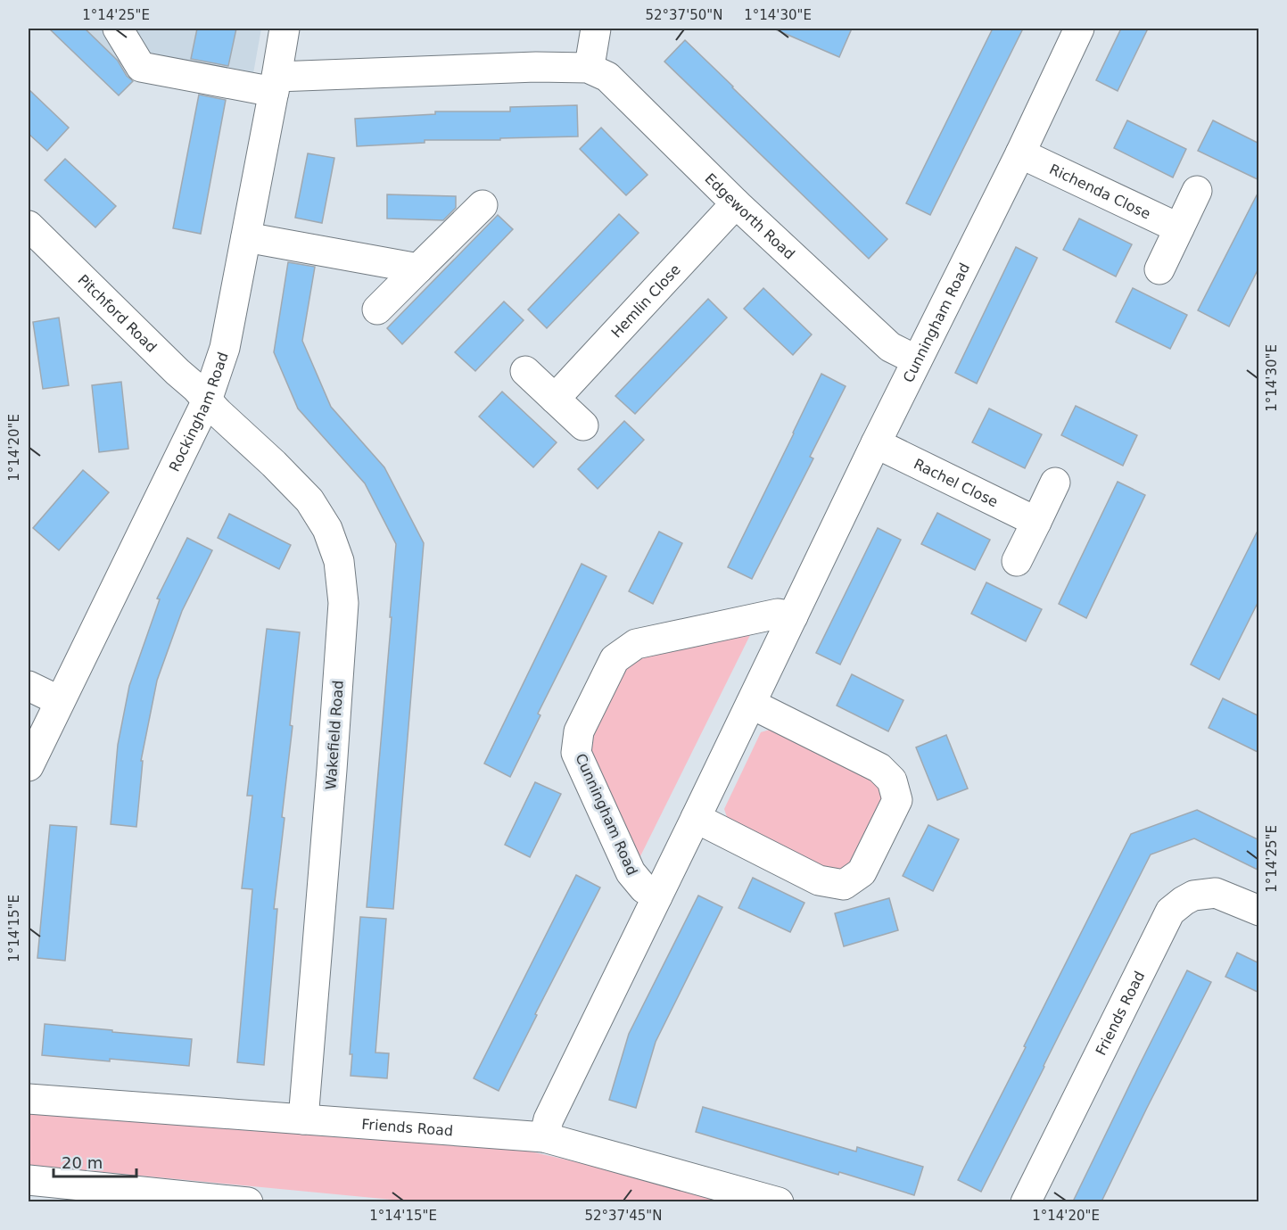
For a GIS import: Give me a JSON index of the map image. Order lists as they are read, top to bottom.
{
  "streets": {
    "street": [
      "Richenda Close",
      "Edgeworth Road",
      "Hemlin Close",
      "Pitchford Road",
      "Cunningham Road",
      "Rockingham Road",
      "Rachel Close",
      "Wakefield Road",
      "Friends Road"
    ]
  },
  "crossings": [
    ["Richenda Close", "Cunningham Road"],
    ["Edgeworth Road", "Hemlin Close"],
    ["Edgeworth Road", "Cunningham Road"],
    ["Edgeworth Road", "Rockingham Road"],
    ["Pitchford Road", "Rockingham Road"],
    ["Pitchford Road", "Wakefield Road"],
    ["Cunningham Road", "Rachel Close"],
    ["Cunningham Road", "Friends Road"],
    ["Rockingham Road", "Wakefield Road"],
    ["Wakefield Road", "Friends Road"]
  ],
  "scale_bar": "20 m",
  "coordinates": [
    "1°14'25\"E",
    "52°37'50\"N",
    "1°14'30\"E",
    "1°14'20\"E",
    "1°14'15\"E",
    "52°37'45\"N"
  ]
}
